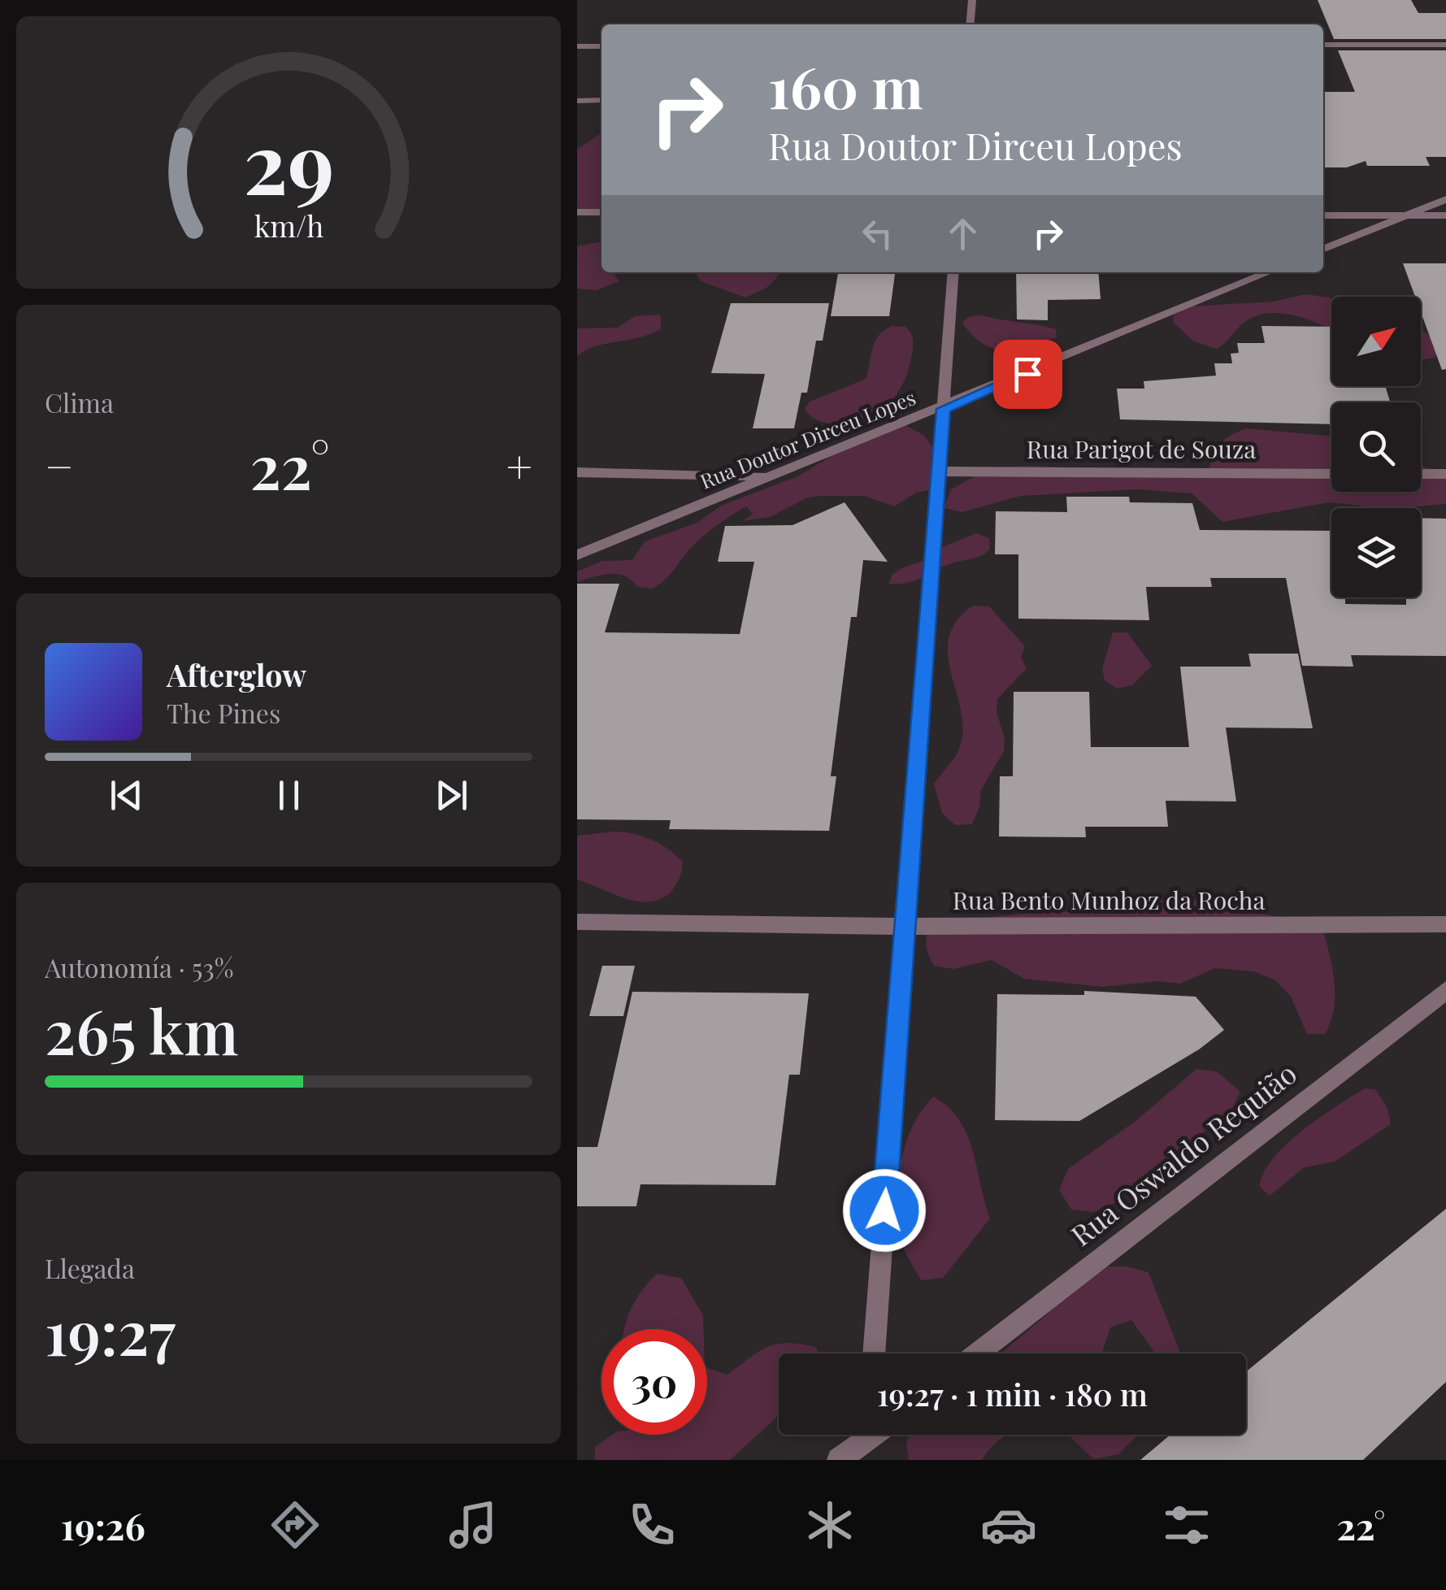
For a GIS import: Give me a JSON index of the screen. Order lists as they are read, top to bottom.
{
  "streets": {
    "street": [
      "Rua Doutor Dirceu Lopes",
      "Rua Parigot de Souza",
      "Rua Bento Munhoz da Rocha",
      "Rua Oswaldo Requião"
    ]
  },
  "north": "top right",
  "page": {
    "turn": ["160 m", "Rua Doutor Dirceu Lopes"],
    "tile": [
      "Clima",
      ["Autonomía · 53%", "265 km"],
      ["Llegada", "19:27"]
    ],
    "heat": ["−", "22°", "+"],
    "song": ["Afterglow", "The Pines"],
    "limit": "30",
    "trip": "19:27 · 1 min · 180 m",
    "tabs": ["19:26", "22°"],
    "gauge": ["29", "km/h"]
  }
}
